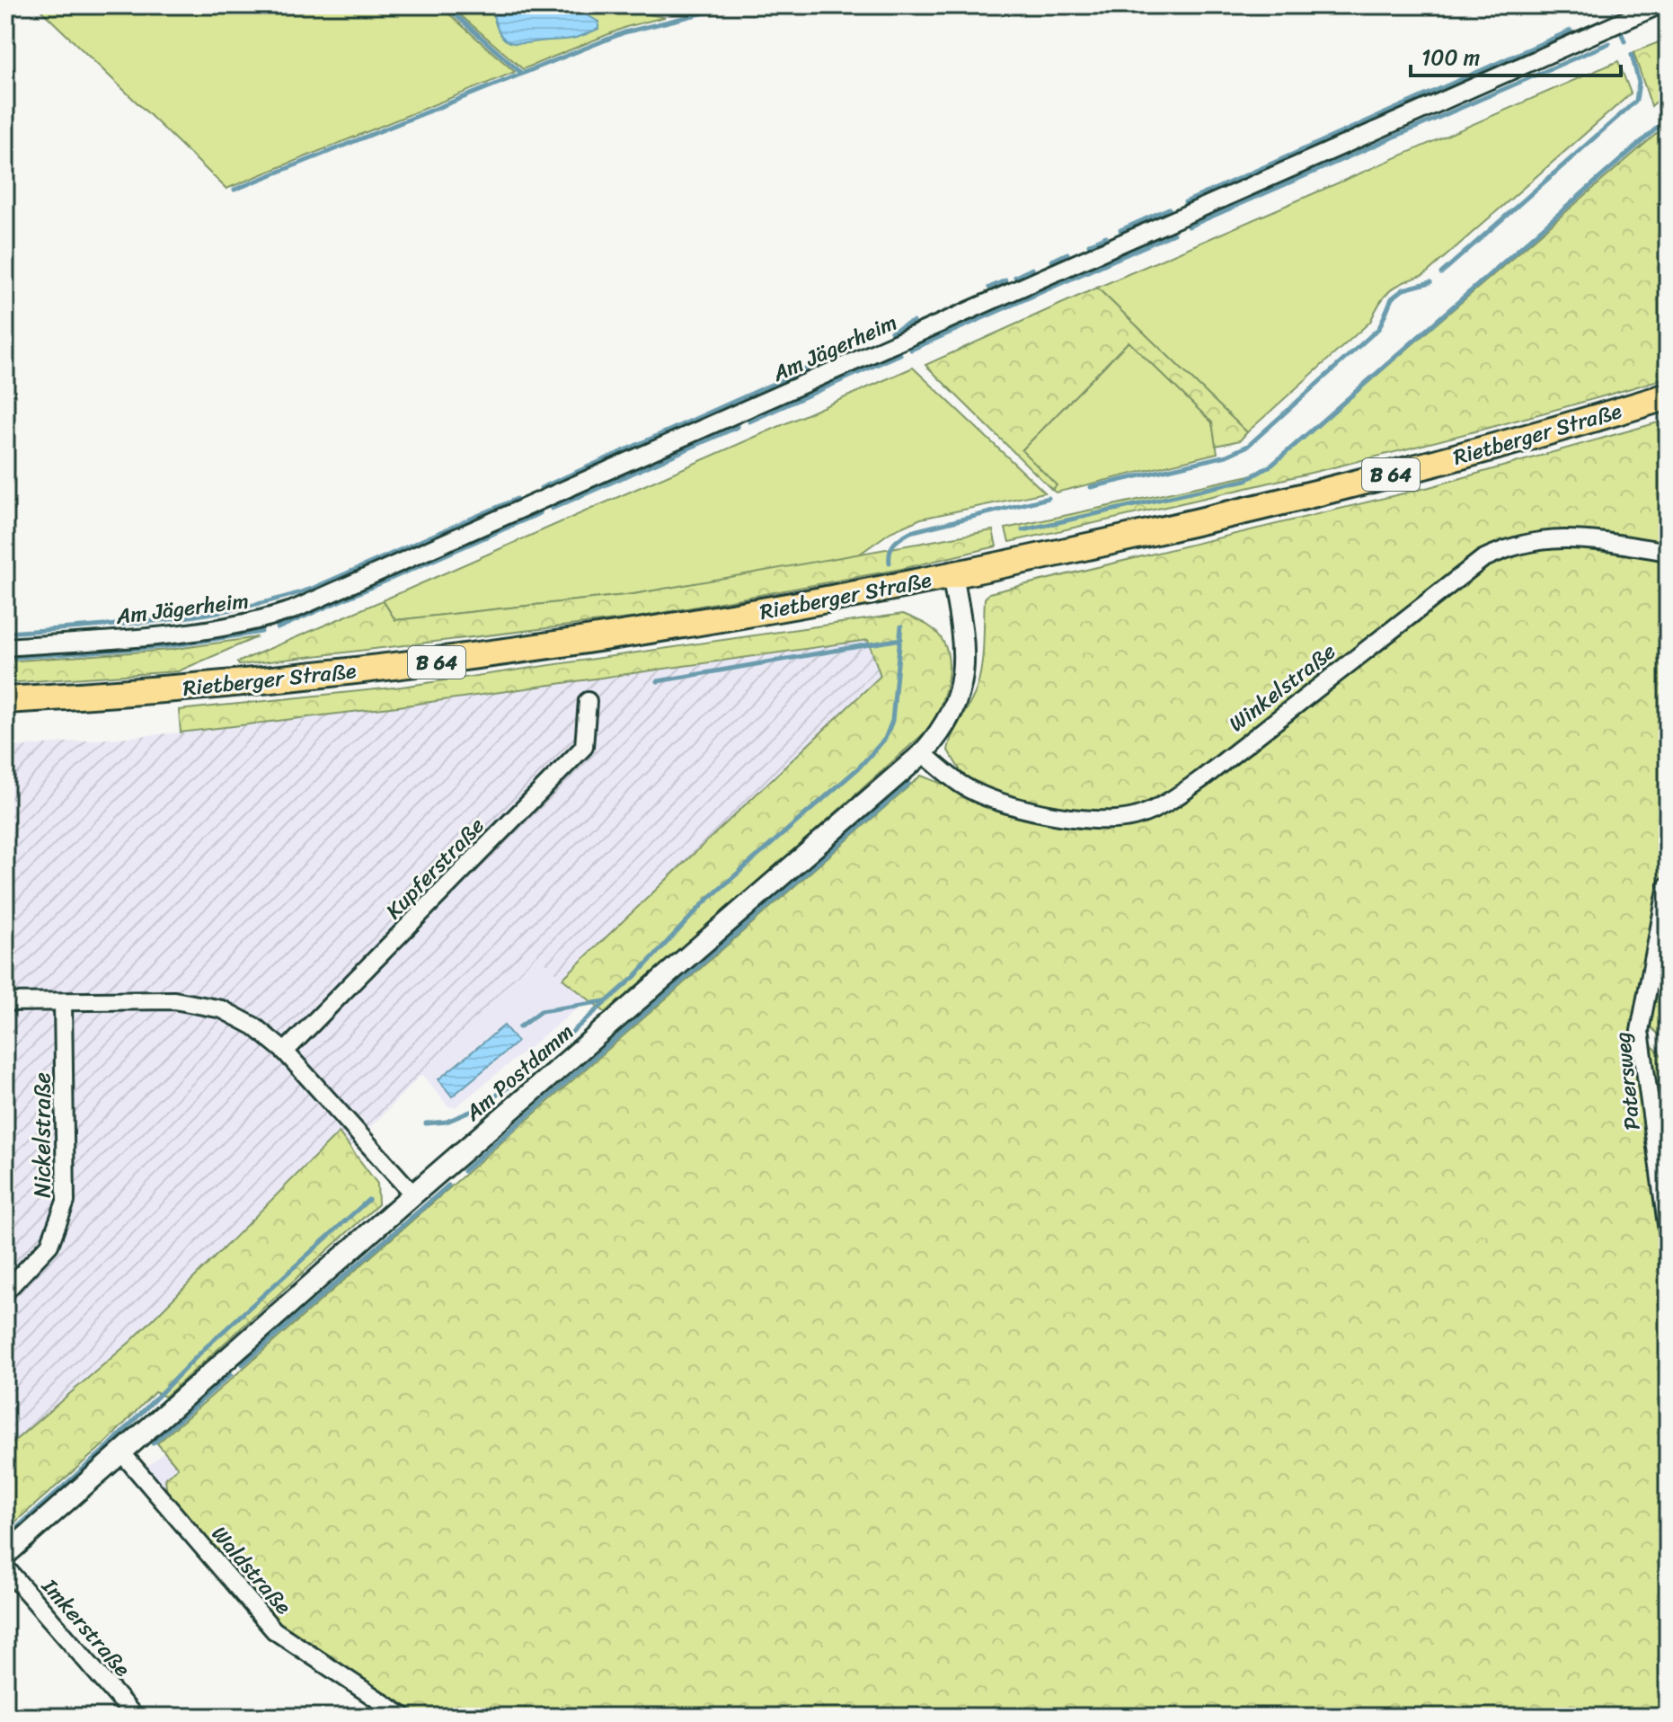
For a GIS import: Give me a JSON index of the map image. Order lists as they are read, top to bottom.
{
  "streets": {
    "main road": ["Rietberger Straße", "B 64"],
    "street": [
      "Am Jägerheim",
      "Winkelstraße",
      "Kupferstraße",
      "Am Postdamm",
      "Patersweg",
      "Nickelstraße",
      "Waldstraße",
      "Imkerstraße"
    ]
  },
  "crossings": [
    ["Rietberger Straße", "Am Postdamm"],
    ["Winkelstraße", "Am Postdamm"],
    ["Am Postdamm", "Waldstraße"]
  ],
  "scale_bar": "100 m"
}
